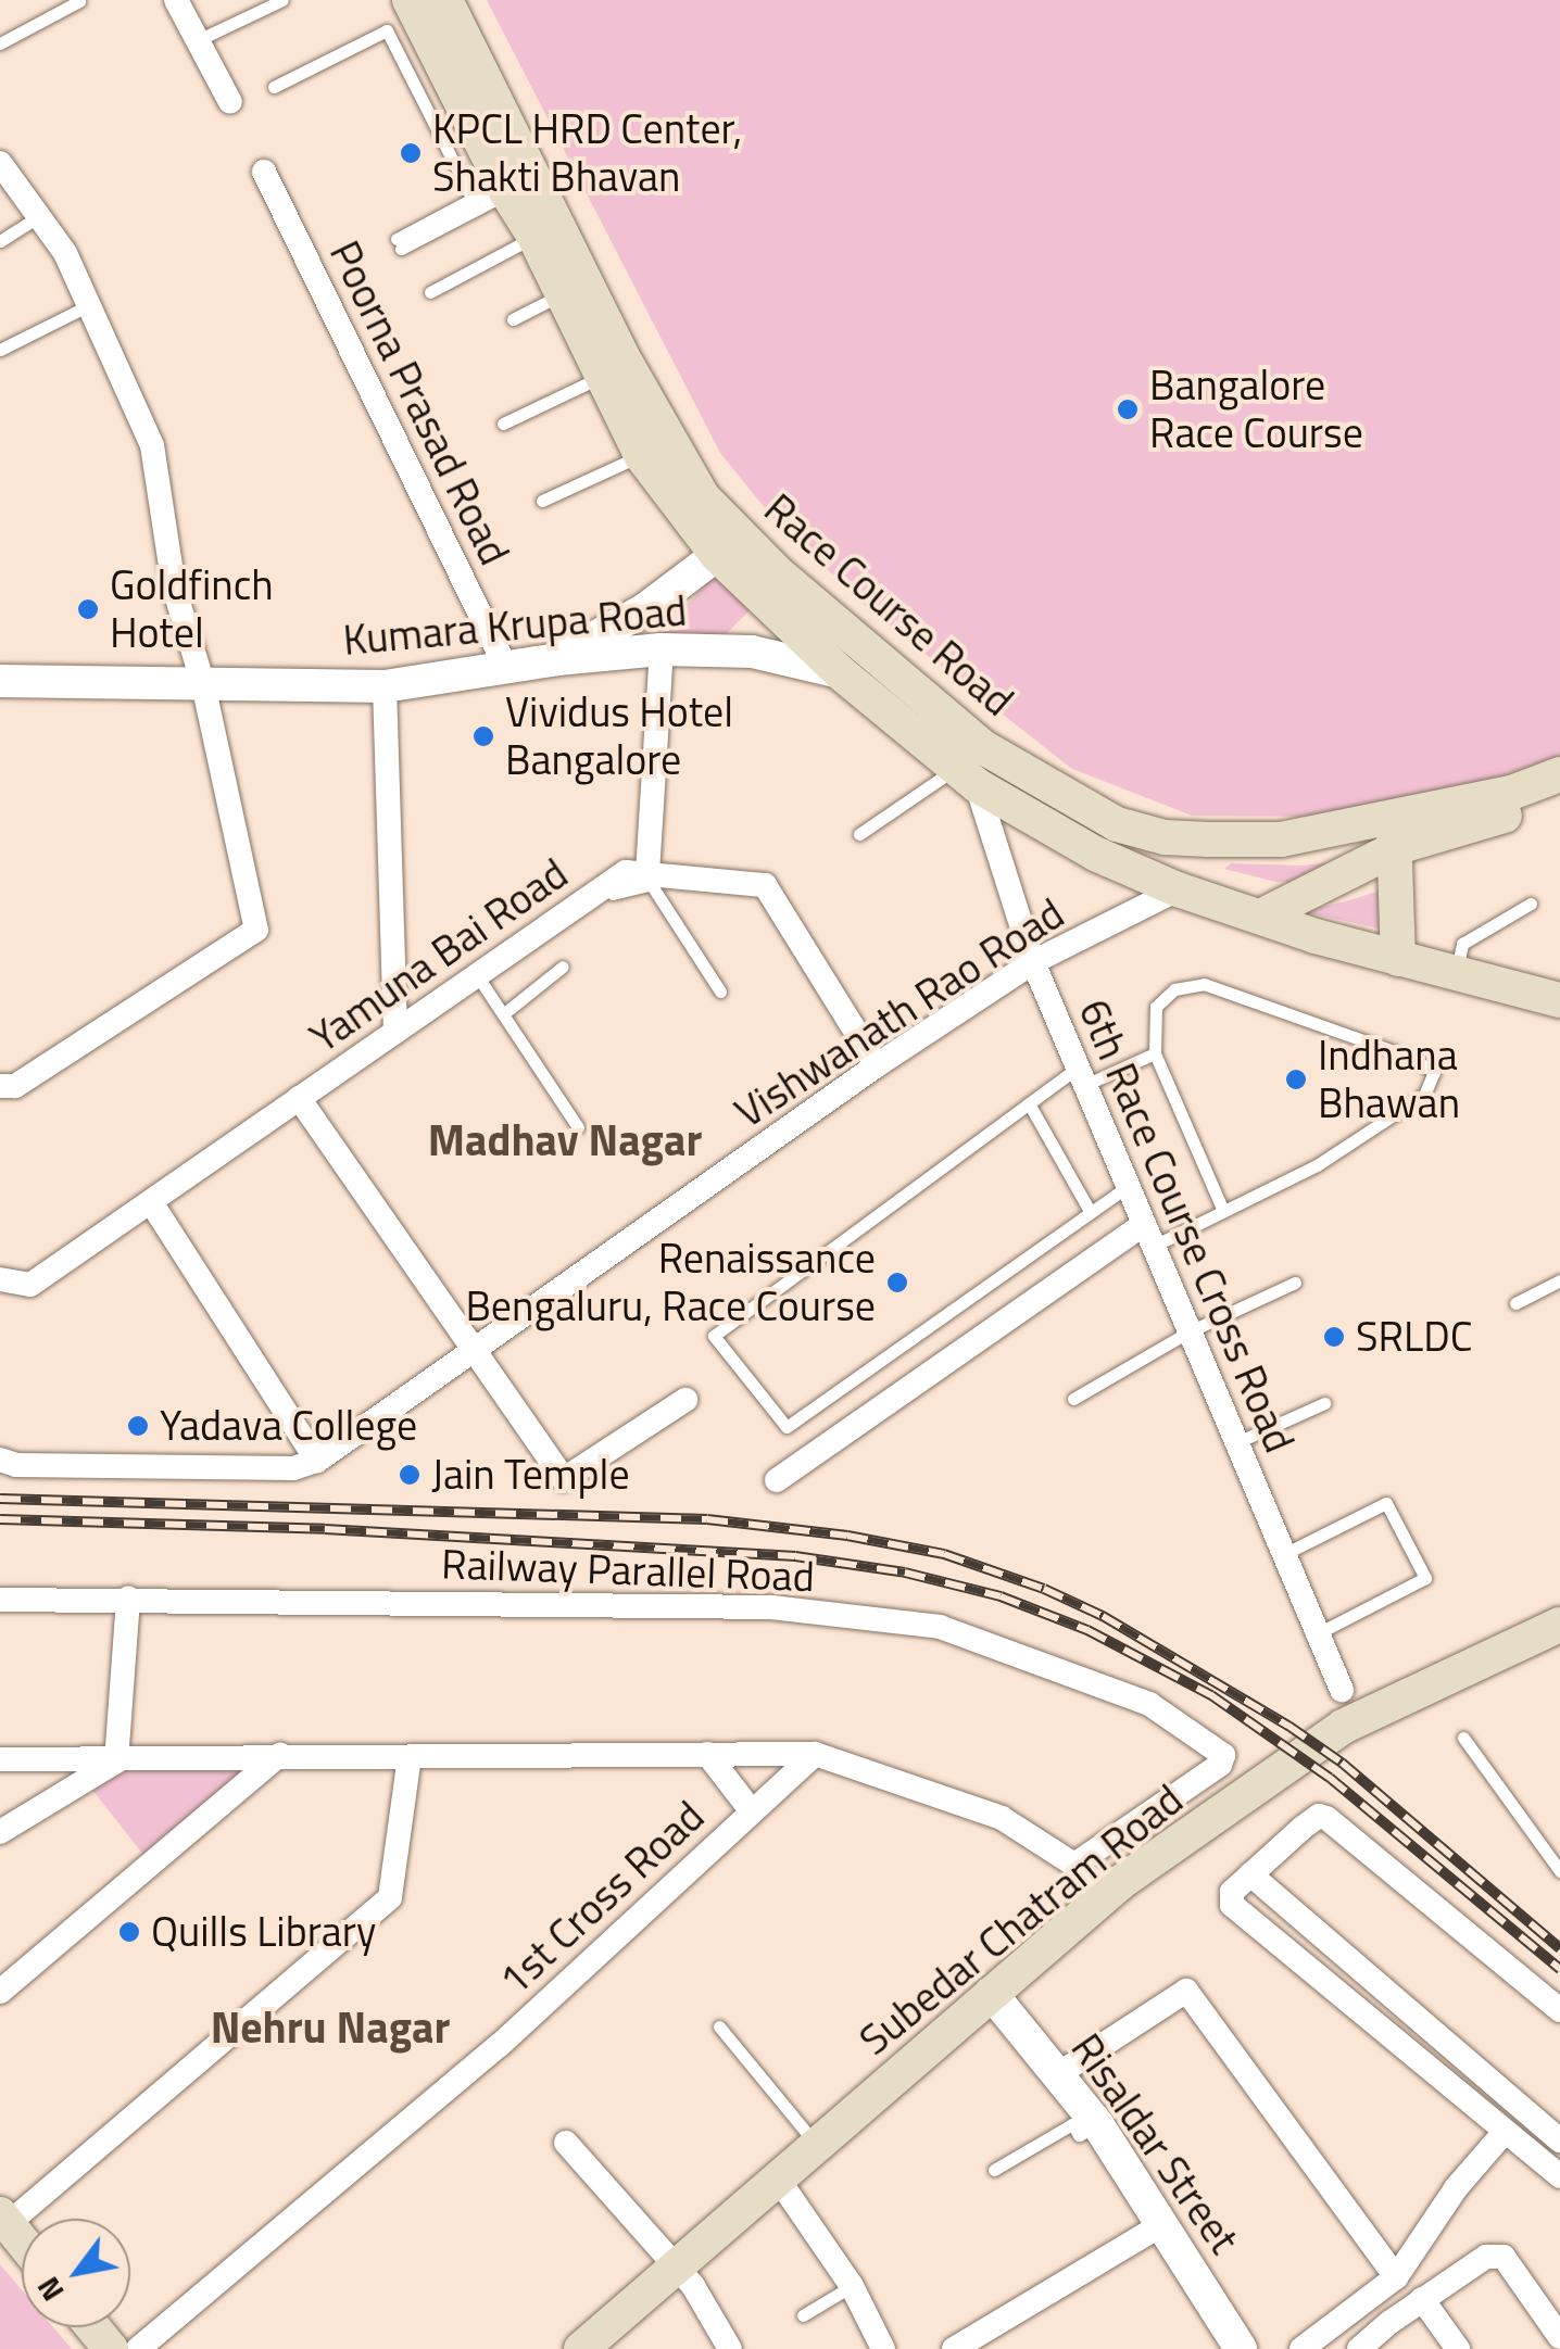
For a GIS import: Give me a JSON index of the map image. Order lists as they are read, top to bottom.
{
  "streets": {
    "main road": ["Race Course Road", "Subedar Chatram Road"],
    "street": [
      "Poorna Prasad Road",
      "Kumara Krupa Road",
      "Yamuna Bai Road",
      "Vishwanath Rao Road",
      "6th Race Course Cross Road",
      "Railway Parallel Road",
      "1st Cross Road",
      "Risaldar Street"
    ]
  },
  "crossings": [
    ["Poorna Prasad Road", "Kumara Krupa Road"],
    ["Race Course Road", "Kumara Krupa Road"],
    ["Race Course Road", "Vishwanath Rao Road"],
    ["Race Course Road", "6th Race Course Cross Road"],
    ["Yamuna Bai Road", "Vishwanath Rao Road"],
    ["Vishwanath Rao Road", "6th Race Course Cross Road"],
    ["Subedar Chatram Road", "Risaldar Street"]
  ],
  "districts": ["Madhav Nagar", "Nehru Nagar"],
  "places": [
    "KPCL HRD Center, Shakti Bhavan",
    "Bangalore Race Course",
    "Goldfinch Hotel",
    "Vividus Hotel Bangalore",
    "Indhana Bhawan",
    "Renaissance Bengaluru, Race Course",
    "SRLDC",
    "Yadava College",
    "Jain Temple",
    "Quills Library"
  ],
  "north": "bottom left"
}
